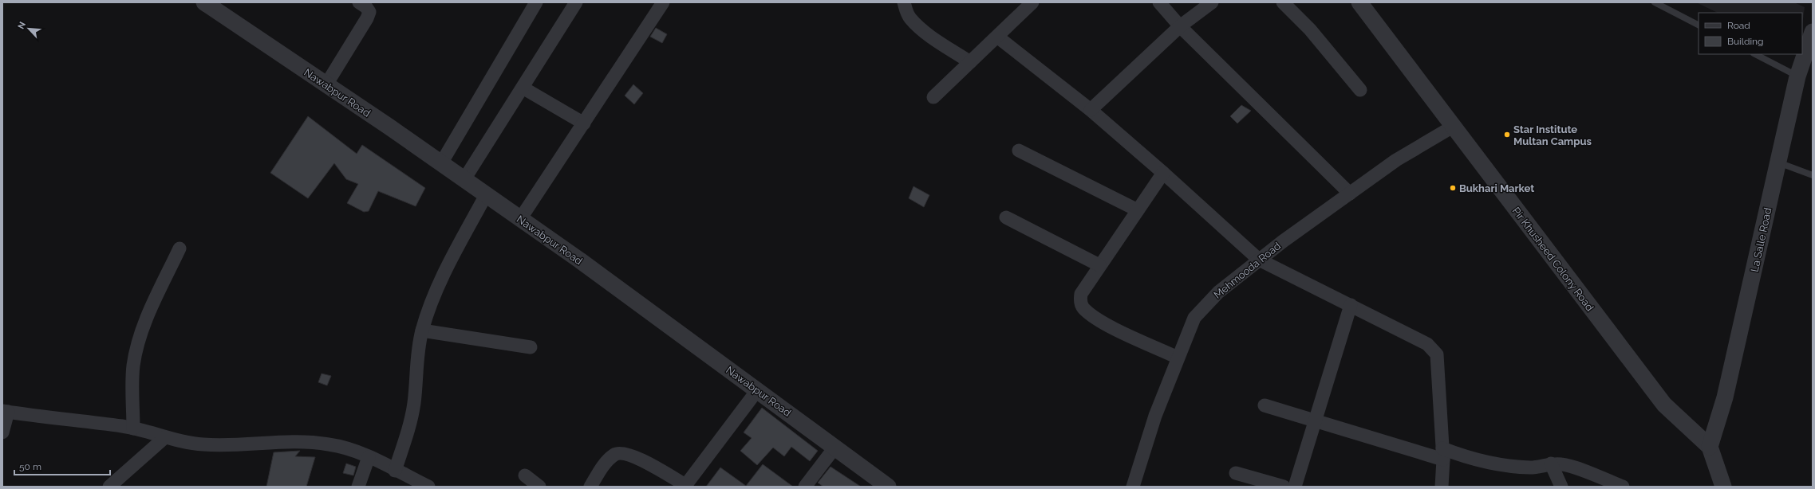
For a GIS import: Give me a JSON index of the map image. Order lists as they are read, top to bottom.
{
  "streets": {
    "street": [
      "Nawabpur Road",
      "La Salle Road",
      "Pir Khusheed Colony Road",
      "Mehmooda Road"
    ]
  },
  "crossings": [
    ["La Salle Road", "Pir Khusheed Colony Road"],
    ["Pir Khusheed Colony Road", "Mehmooda Road"]
  ],
  "places": ["Star Institute Multan Campus", "Bukhari Market"],
  "legend": ["Road", "Building"],
  "scale_bar": "50 m",
  "north": "top left"
}
